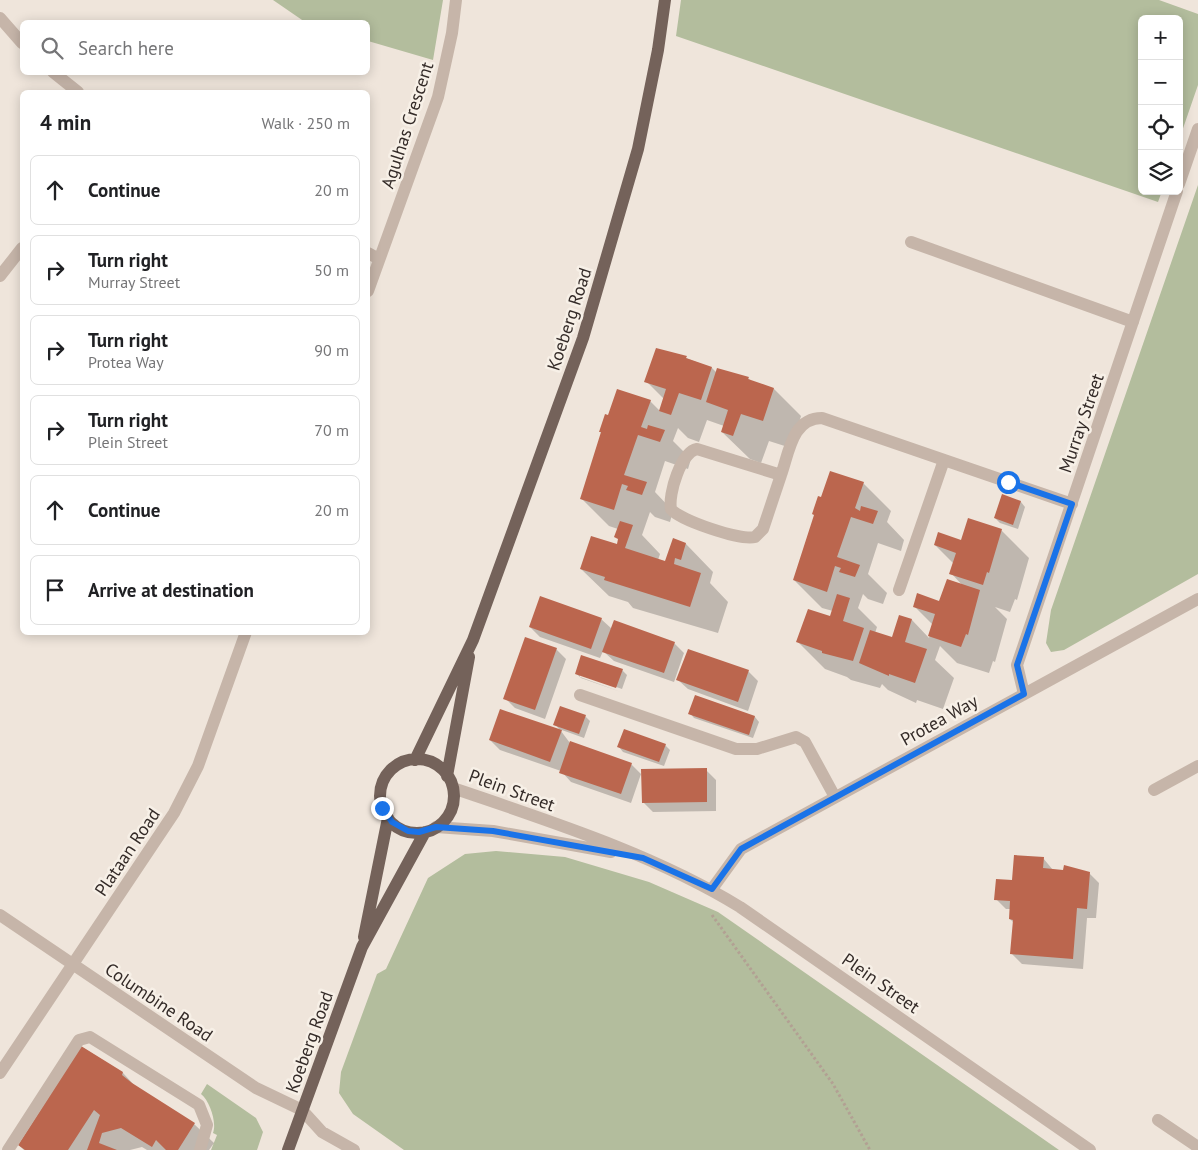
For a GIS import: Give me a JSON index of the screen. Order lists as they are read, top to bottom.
{
  "streets": {
    "main road": ["Koeberg Road"],
    "street": [
      "Agulhas Crescent",
      "Murray Street",
      "Protea Way",
      "Plein Street",
      "Plataan Road",
      "Columbine Road"
    ]
  },
  "crossings": [
    ["Koeberg Road", "Plein Street"],
    ["Koeberg Road", "Columbine Road"],
    ["Murray Street", "Protea Way"],
    ["Protea Way", "Plein Street"],
    ["Plataan Road", "Columbine Road"]
  ],
  "page": {
    "map_buttons": ["+", "−"],
    "search": "Search here",
    "heading": ["4 min", "Walk · 250 m"],
    "list": [
      ["Continue", "20 m"],
      ["Turn right", "Murray Street", "50 m"],
      ["Turn right", "Protea Way", "90 m"],
      ["Turn right", "Plein Street", "70 m"],
      ["Continue", "20 m"],
      "Arrive at destination"
    ]
  }
}
